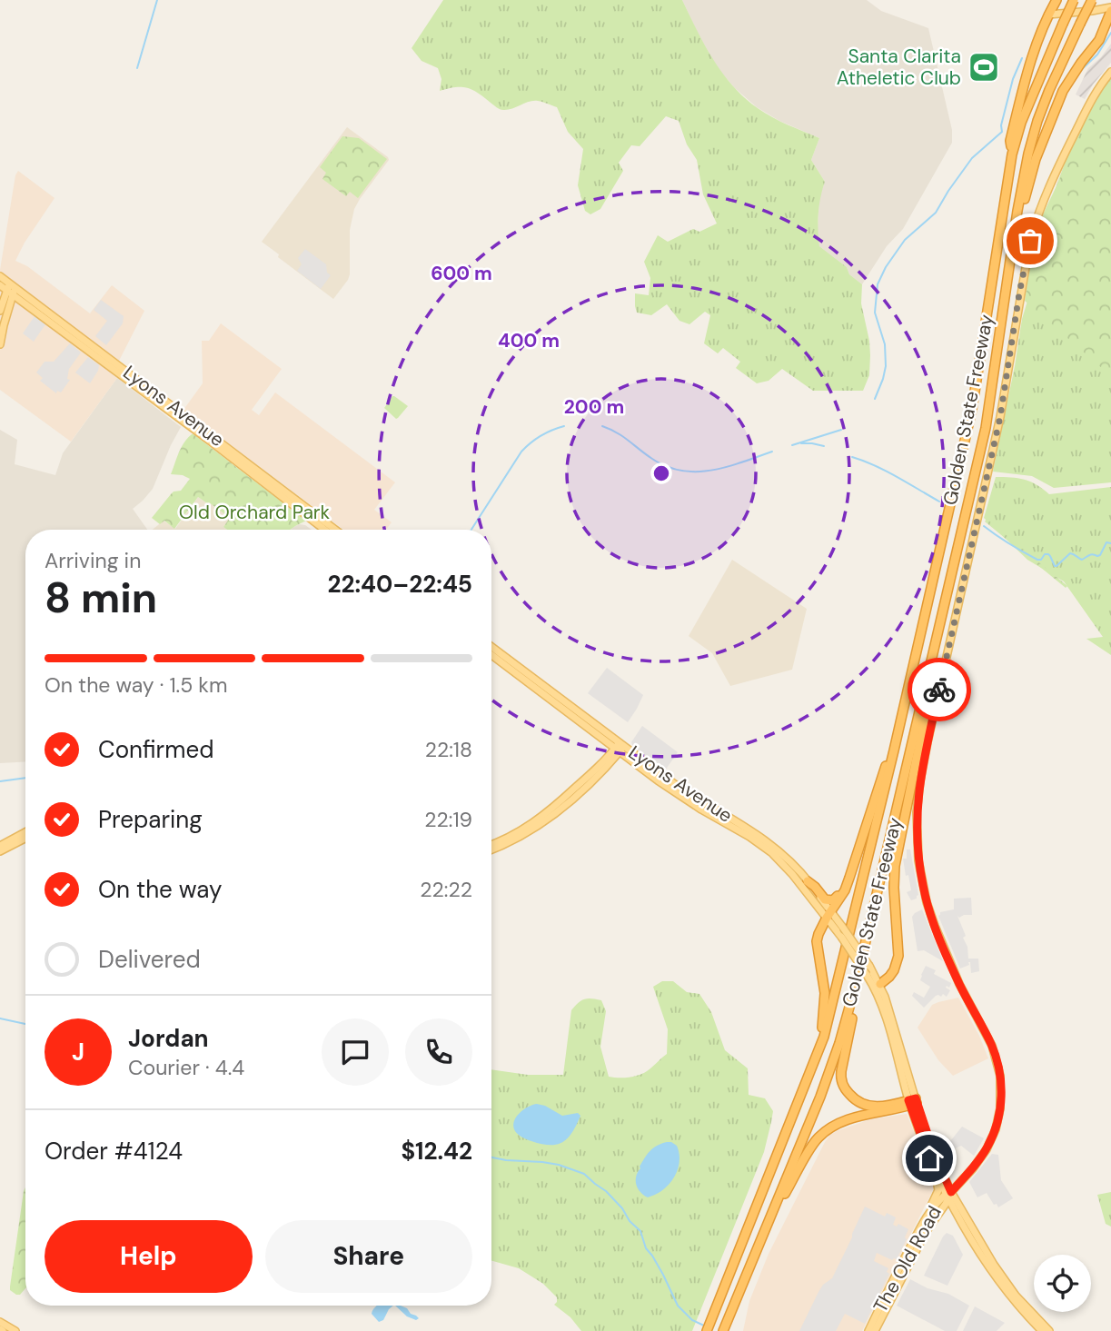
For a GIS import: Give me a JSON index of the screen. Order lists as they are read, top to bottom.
{
  "streets": {
    "highway": ["Golden State Freeway"],
    "main road": ["Lyons Avenue", "The Old Road"]
  },
  "parks": ["Old Orchard Park"],
  "places": {
    "sports": ["Santa Clarita Atheletic Club"]
  },
  "page": {
    "heading": ["8 min", "Arriving in", "22:40–22:45"],
    "panel": [
      "Jordan",
      "Courier · 4.4",
      "Order #4124",
      "$12.42"
    ],
    "bar": "On the way · 1.5 km",
    "list": [
      ["Confirmed", "22:18"],
      ["Preparing", "22:19"],
      ["On the way", "22:22"],
      "Delivered"
    ],
    "round": "J",
    "buttons": ["Help", "Share"]
  },
  "rings": ["600 m", "400 m", "200 m"]
}
